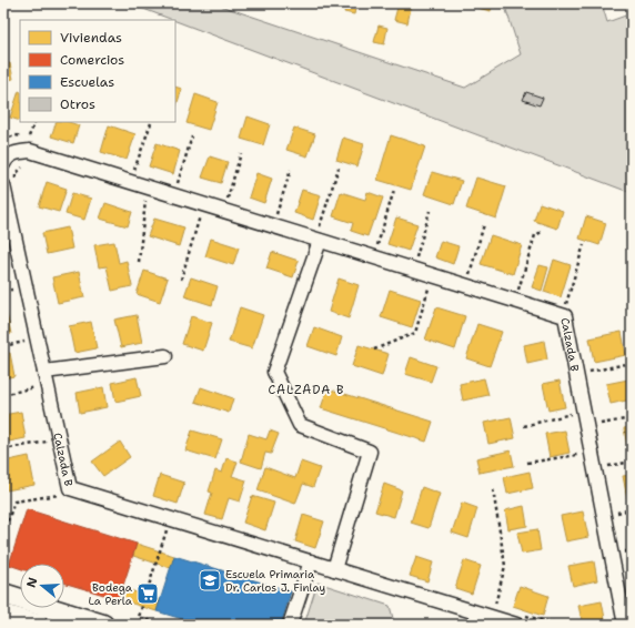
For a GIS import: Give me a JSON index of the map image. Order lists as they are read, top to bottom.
{
  "streets": {
    "street": ["Calzada B"]
  },
  "districts": ["CALZADA B"],
  "places": {
    "school or university": ["Escuela Primaria Dr. Carlos J. Finlay"],
    "supermarket": ["Bodega La Perla"]
  },
  "legend": [
    "Viviendas",
    "Comercios",
    "Escuelas",
    "Otros"
  ],
  "north": "left"
}
